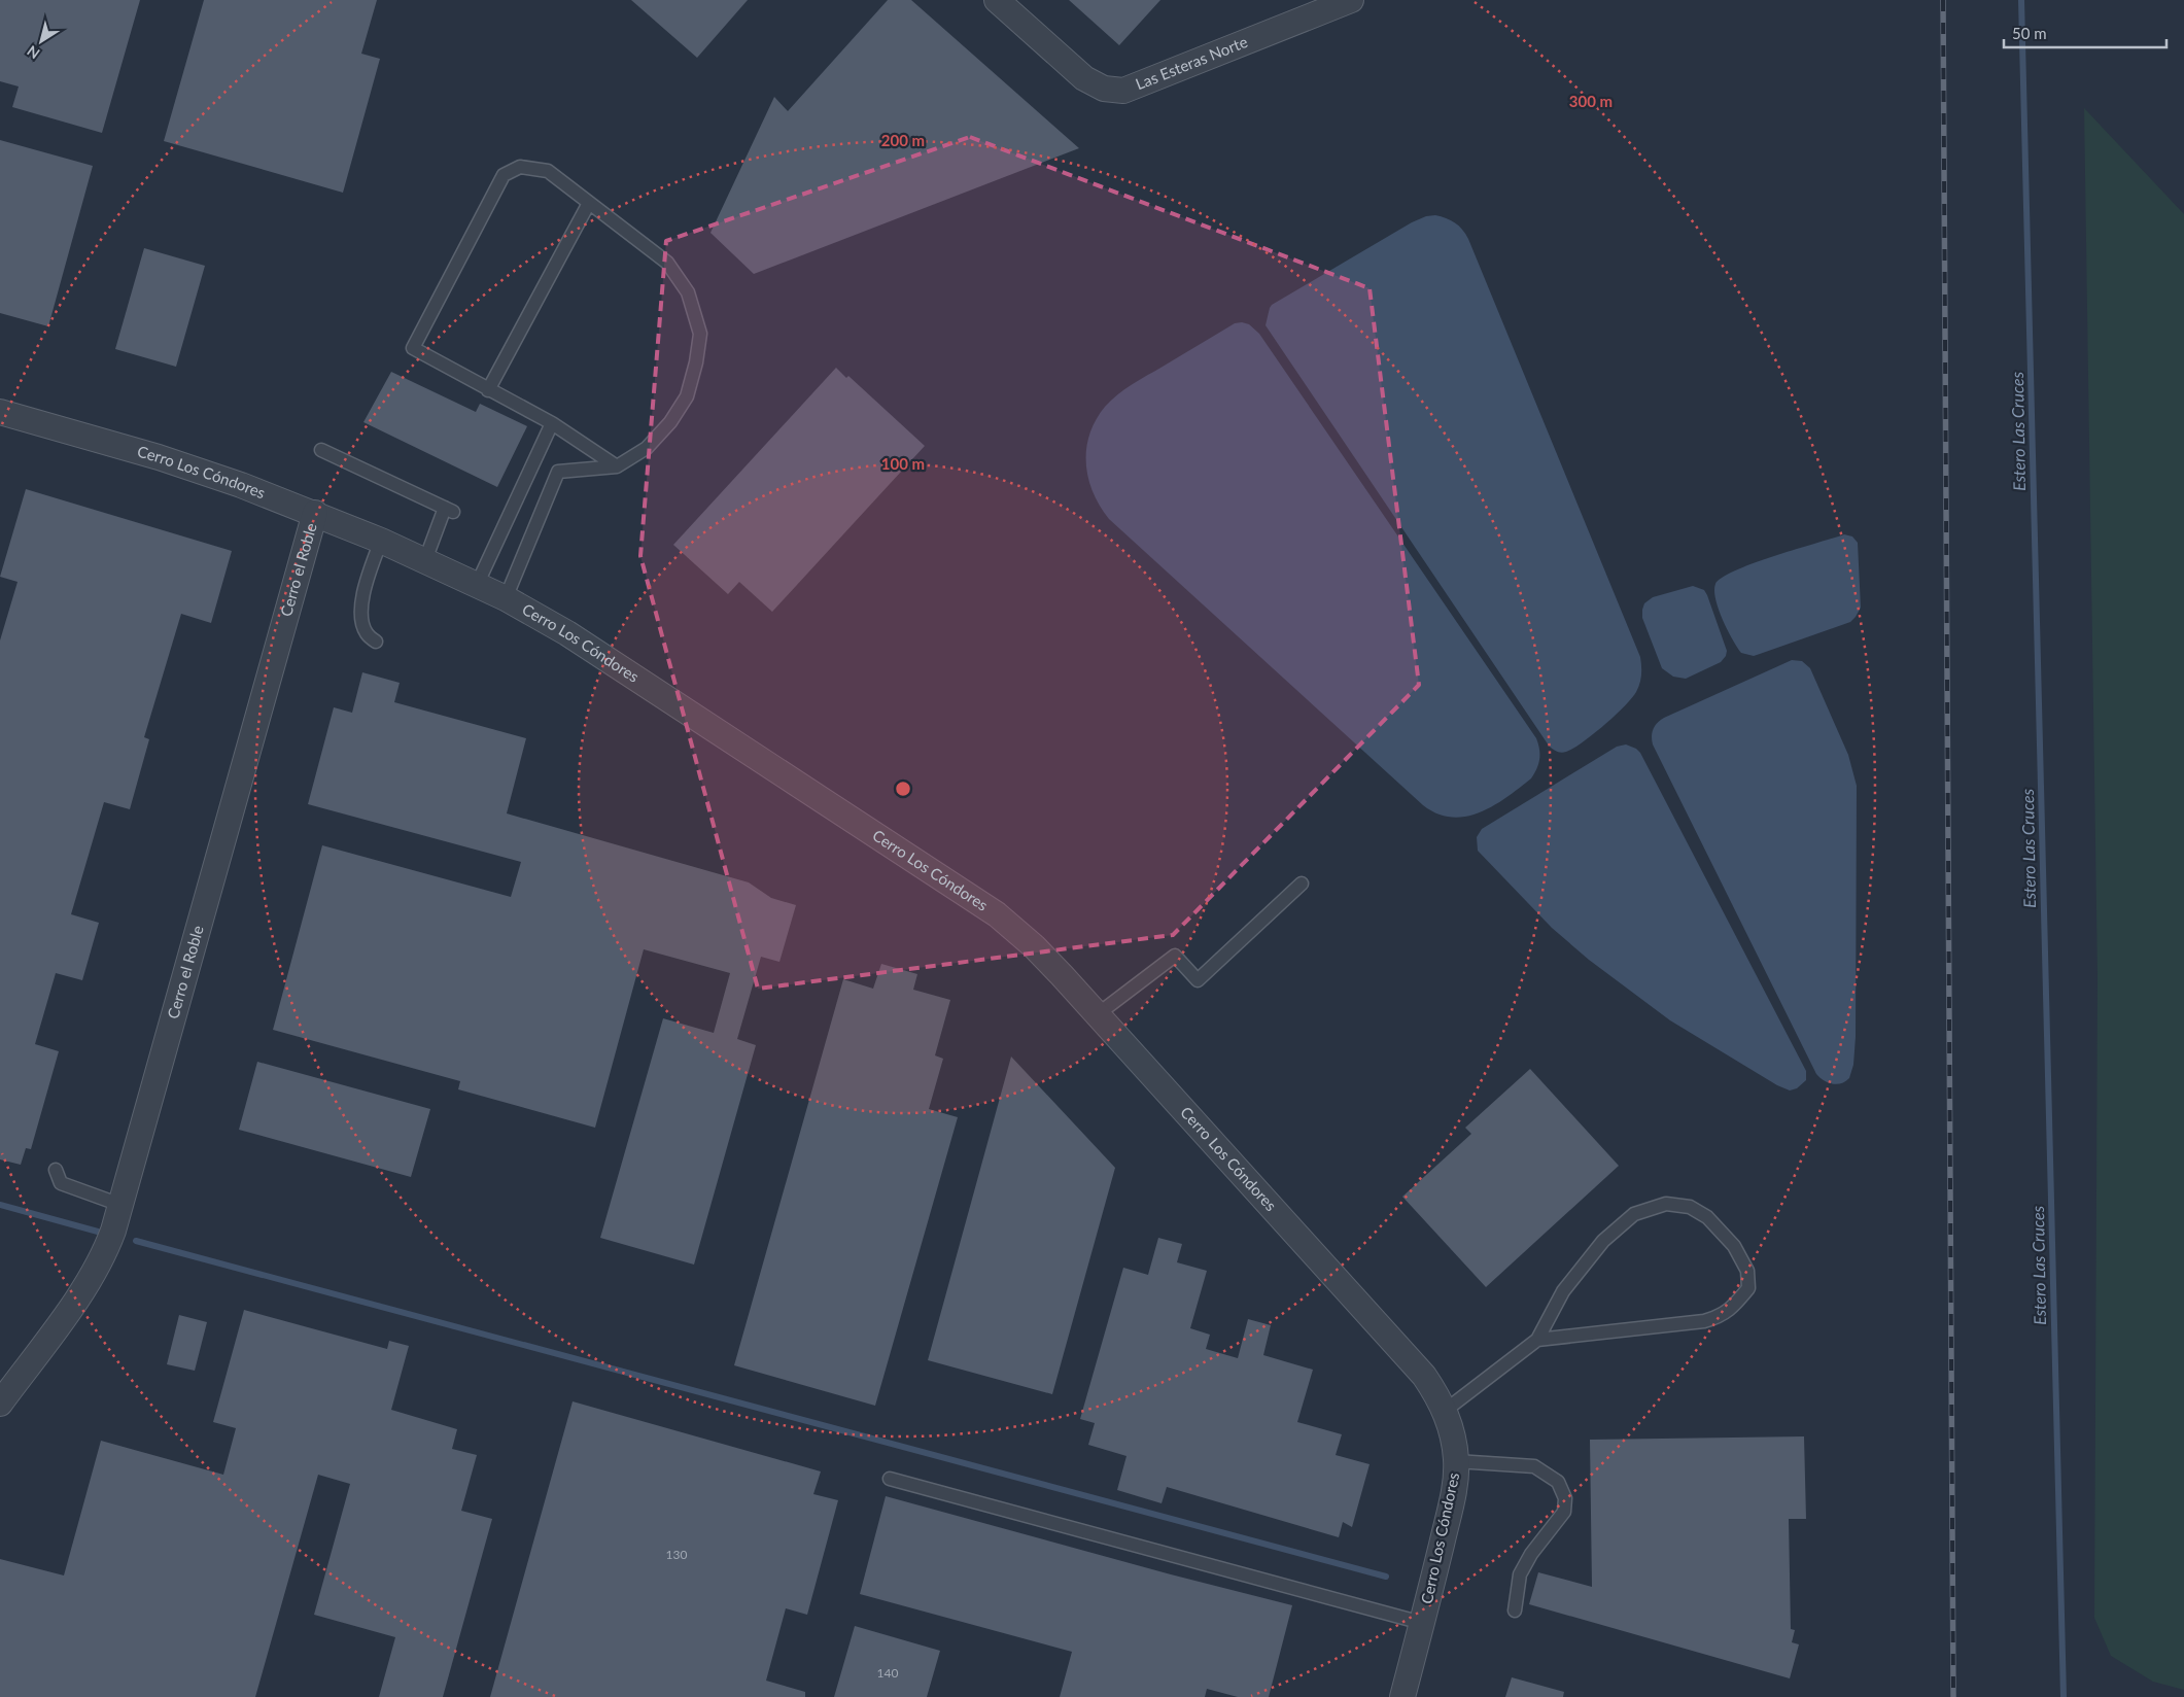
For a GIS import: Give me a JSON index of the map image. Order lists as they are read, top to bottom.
{
  "streets": {
    "street": ["Las Esteras Norte", "Cerro Los Cóndores", "Cerro el Roble"]
  },
  "crossings": [
    ["Cerro Los Cóndores", "Cerro el Roble"]
  ],
  "water": ["Estero Las Cruces"],
  "house_numbers": ["130", "140"],
  "scale_bar": "50 m",
  "north": "bottom left",
  "rings": ["300 m", "200 m", "100 m"]
}
